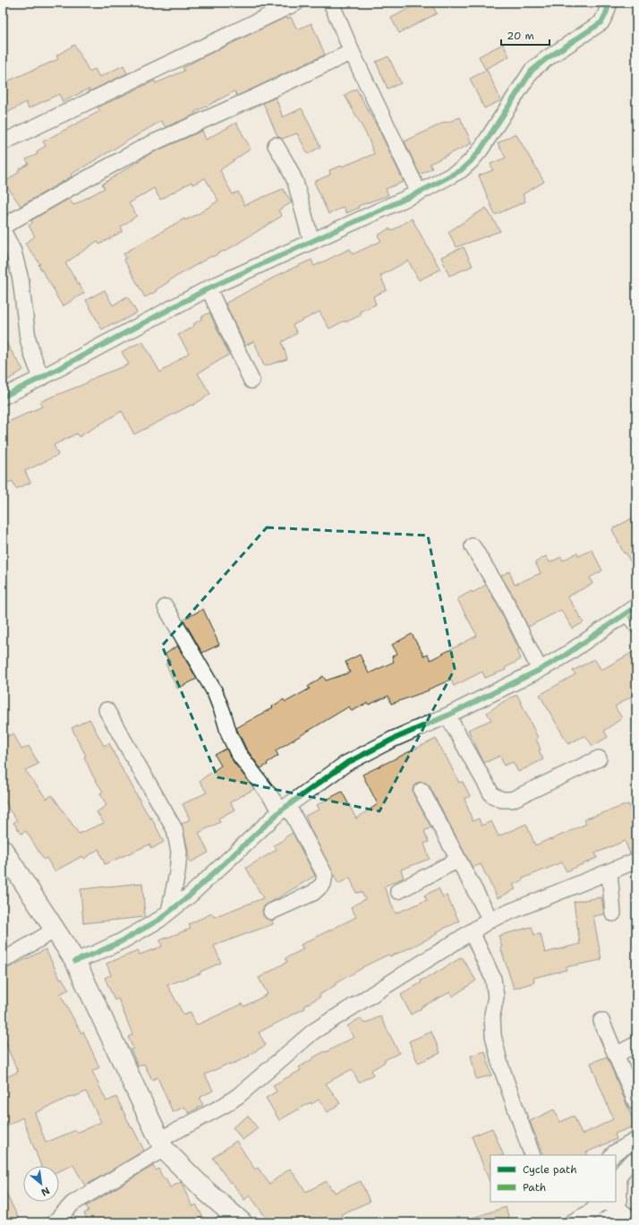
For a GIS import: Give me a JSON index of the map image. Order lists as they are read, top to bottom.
{
  "legend": ["Cycle path", "Path"],
  "scale_bar": "20 m",
  "north": "bottom right"
}
